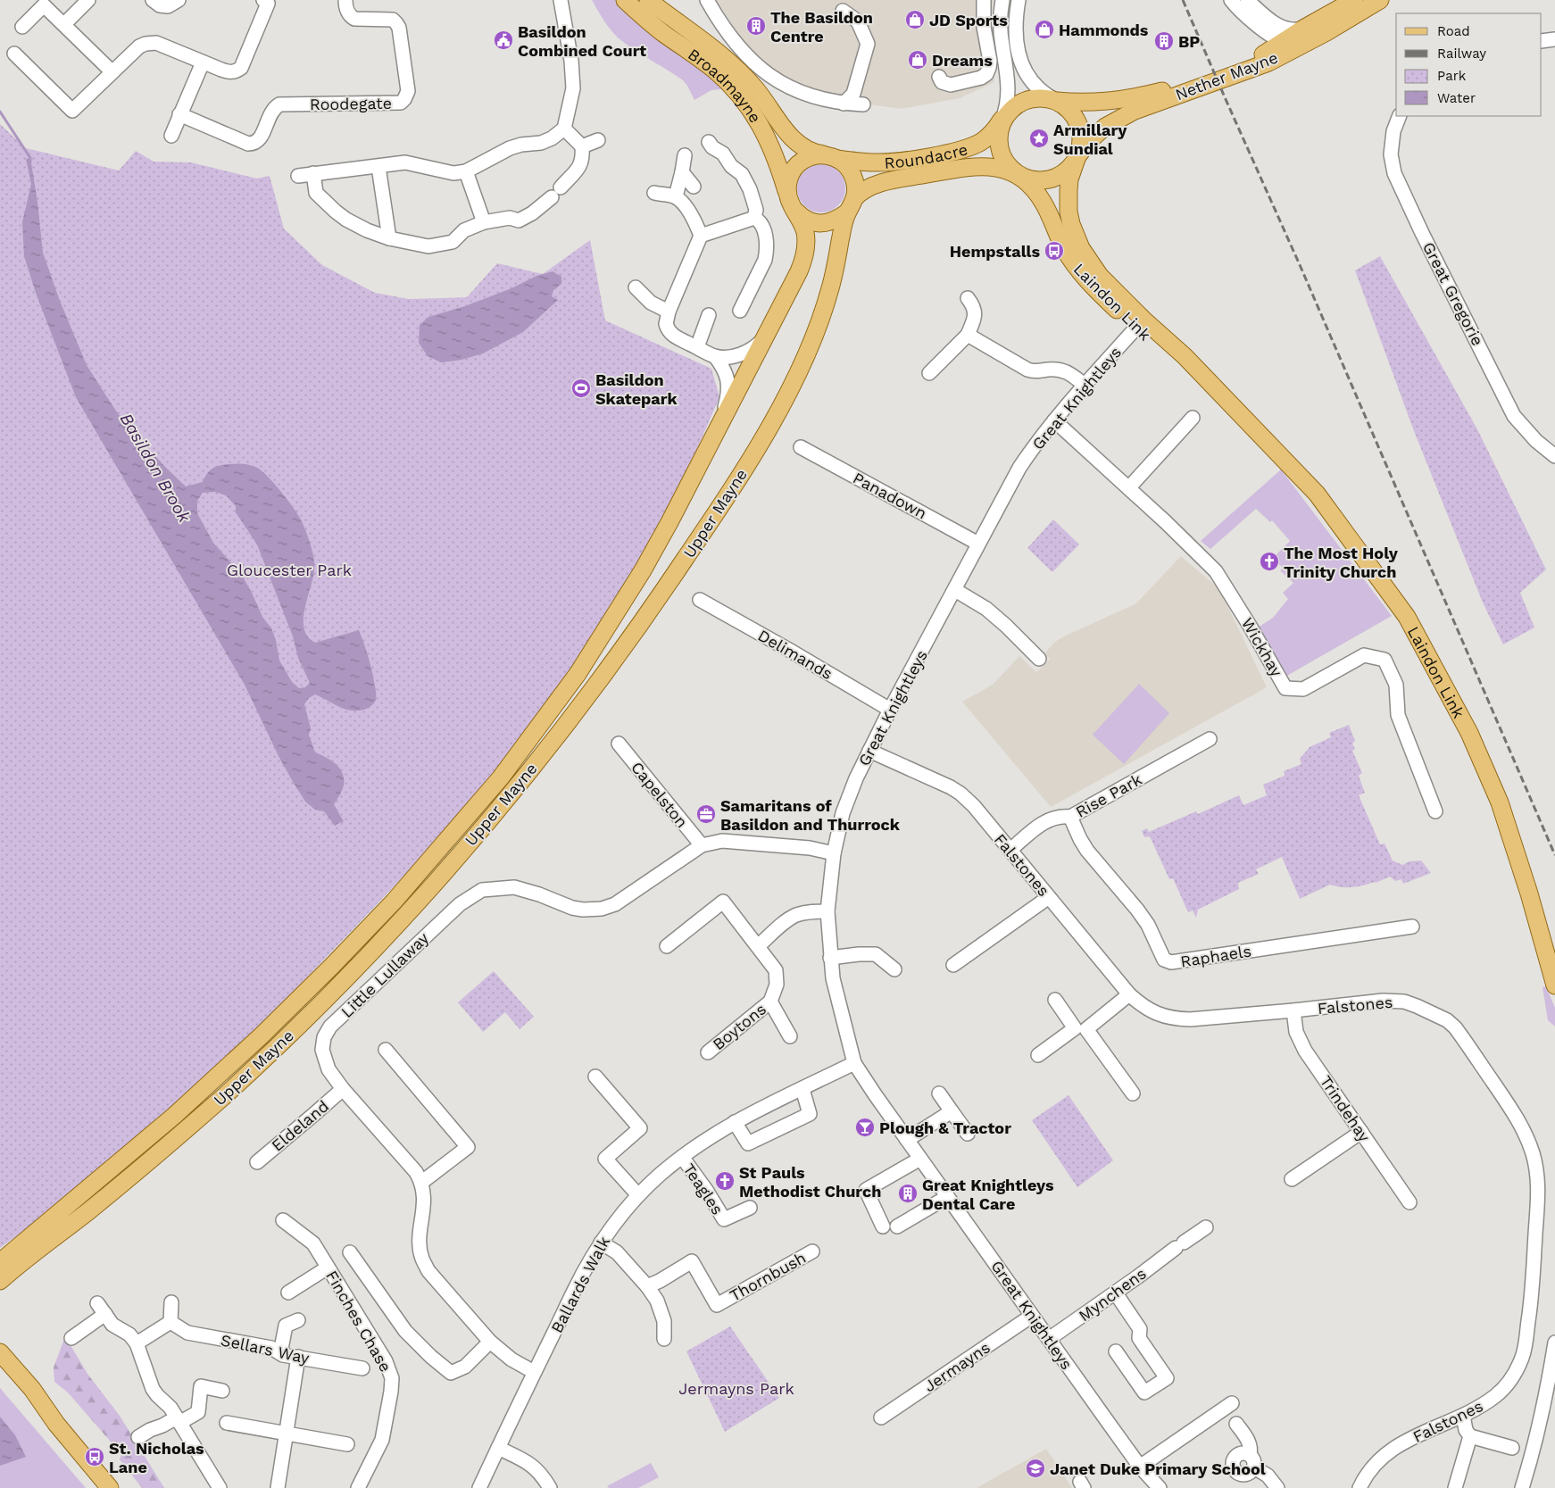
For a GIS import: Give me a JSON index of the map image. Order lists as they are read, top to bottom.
{
  "streets": {
    "main road": [
      "Nether Mayne",
      "Broadmayne",
      "Roundacre",
      "Laindon Link",
      "Upper Mayne"
    ],
    "street": [
      "Roodegate",
      "Great Gregorie",
      "Great Knightleys",
      "Panadown",
      "Wickhay",
      "Delimands",
      "Capelston",
      "Rise Park",
      "Falstones",
      "Raphaels",
      "Little Lullaway",
      "Boytons",
      "Trindehay",
      "Eldeland",
      "Teagles",
      "Thornbush",
      "Ballards Walk",
      "Mynchens",
      "Finches Chase",
      "Sellars Way",
      "Jermayns"
    ]
  },
  "crossings": [
    ["Nether Mayne", "Roundacre"],
    ["Nether Mayne", "Laindon Link"],
    ["Broadmayne", "Roundacre"],
    ["Broadmayne", "Upper Mayne"],
    ["Roundacre", "Laindon Link"],
    ["Roundacre", "Upper Mayne"],
    ["Laindon Link", "Great Knightleys"],
    ["Great Knightleys", "Panadown"],
    ["Great Knightleys", "Wickhay"],
    ["Great Knightleys", "Delimands"],
    ["Great Knightleys", "Falstones"],
    ["Great Knightleys", "Little Lullaway"],
    ["Great Knightleys", "Ballards Walk"],
    ["Great Knightleys", "Mynchens"],
    ["Great Knightleys", "Jermayns"],
    ["Capelston", "Little Lullaway"],
    ["Rise Park", "Falstones"],
    ["Rise Park", "Raphaels"],
    ["Falstones", "Trindehay"],
    ["Little Lullaway", "Eldeland"],
    ["Teagles", "Ballards Walk"]
  ],
  "water": ["Basildon Brook"],
  "parks": ["Gloucester Park", "Jermayns Park"],
  "places": {
    "shop": ["JD Sports", "Hammonds", "Dreams"],
    "building": ["The Basildon Centre", "BP", "Great Knightleys Dental Care"],
    "public building": ["Basildon Combined Court"],
    "place": ["Armillary Sundial"],
    "bus stop": ["Hempstalls", "St. Nicholas Lane"],
    "sports": ["Basildon Skatepark"],
    "church": ["The Most Holy Trinity Church", "St Pauls Methodist Church"],
    "office": ["Samaritans of Basildon and Thurrock"],
    "bar": ["Plough & Tractor"],
    "school or university": ["Janet Duke Primary School"]
  },
  "legend": [
    "Road",
    "Railway",
    "Park",
    "Water"
  ]
}
